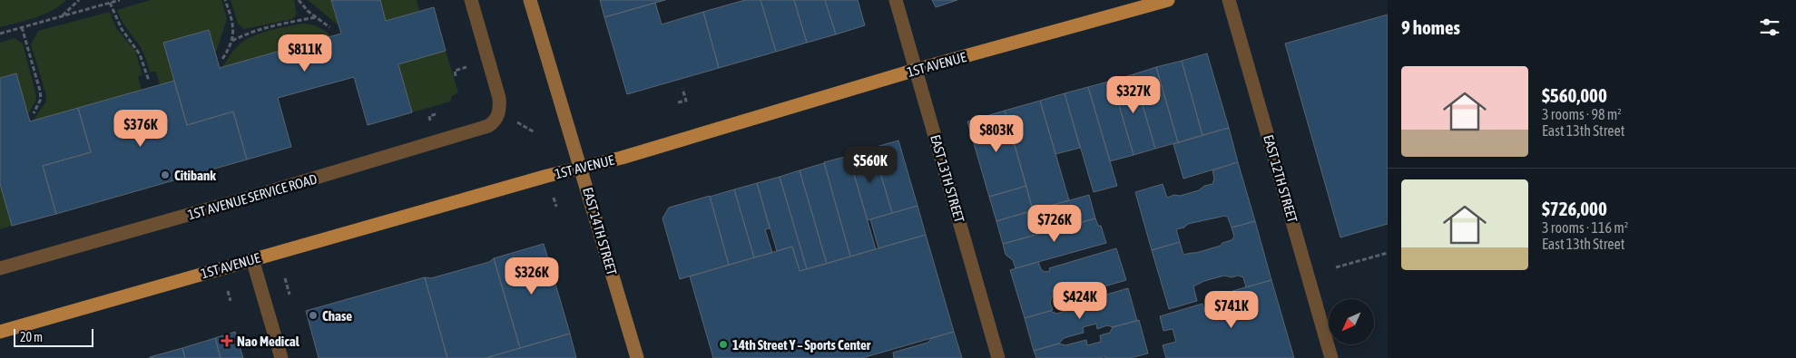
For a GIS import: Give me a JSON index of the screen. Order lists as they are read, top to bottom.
{
  "streets": {
    "main road": ["1ST AVENUE", "EAST 14TH STREET"],
    "street": ["EAST 13TH STREET", "EAST 12TH STREET", "1ST AVENUE SERVICE ROAD"]
  },
  "crossings": [
    ["1ST AVENUE", "EAST 13TH STREET"],
    ["1ST AVENUE", "EAST 14TH STREET"]
  ],
  "places": {
    "other": ["Citibank", "Chase", "14th Street Y – Sports Center"],
    "health": ["Nao Medical"]
  },
  "scale_bar": "20 m",
  "north": "bottom left",
  "page": {
    "heading": "9 homes",
    "price": [
      "$811K",
      "$327K",
      "$376K",
      "$803K",
      "$560K",
      "$726K",
      "$326K",
      "$424K",
      "$741K"
    ],
    "list": [
      {
        "name": "$560,000",
        "note": "3 rooms · 98 m² · East 13th Street"
      },
      {
        "name": "$726,000",
        "note": "3 rooms · 116 m² · East 13th Street"
      }
    ],
    "scale": "20 m"
  }
}
